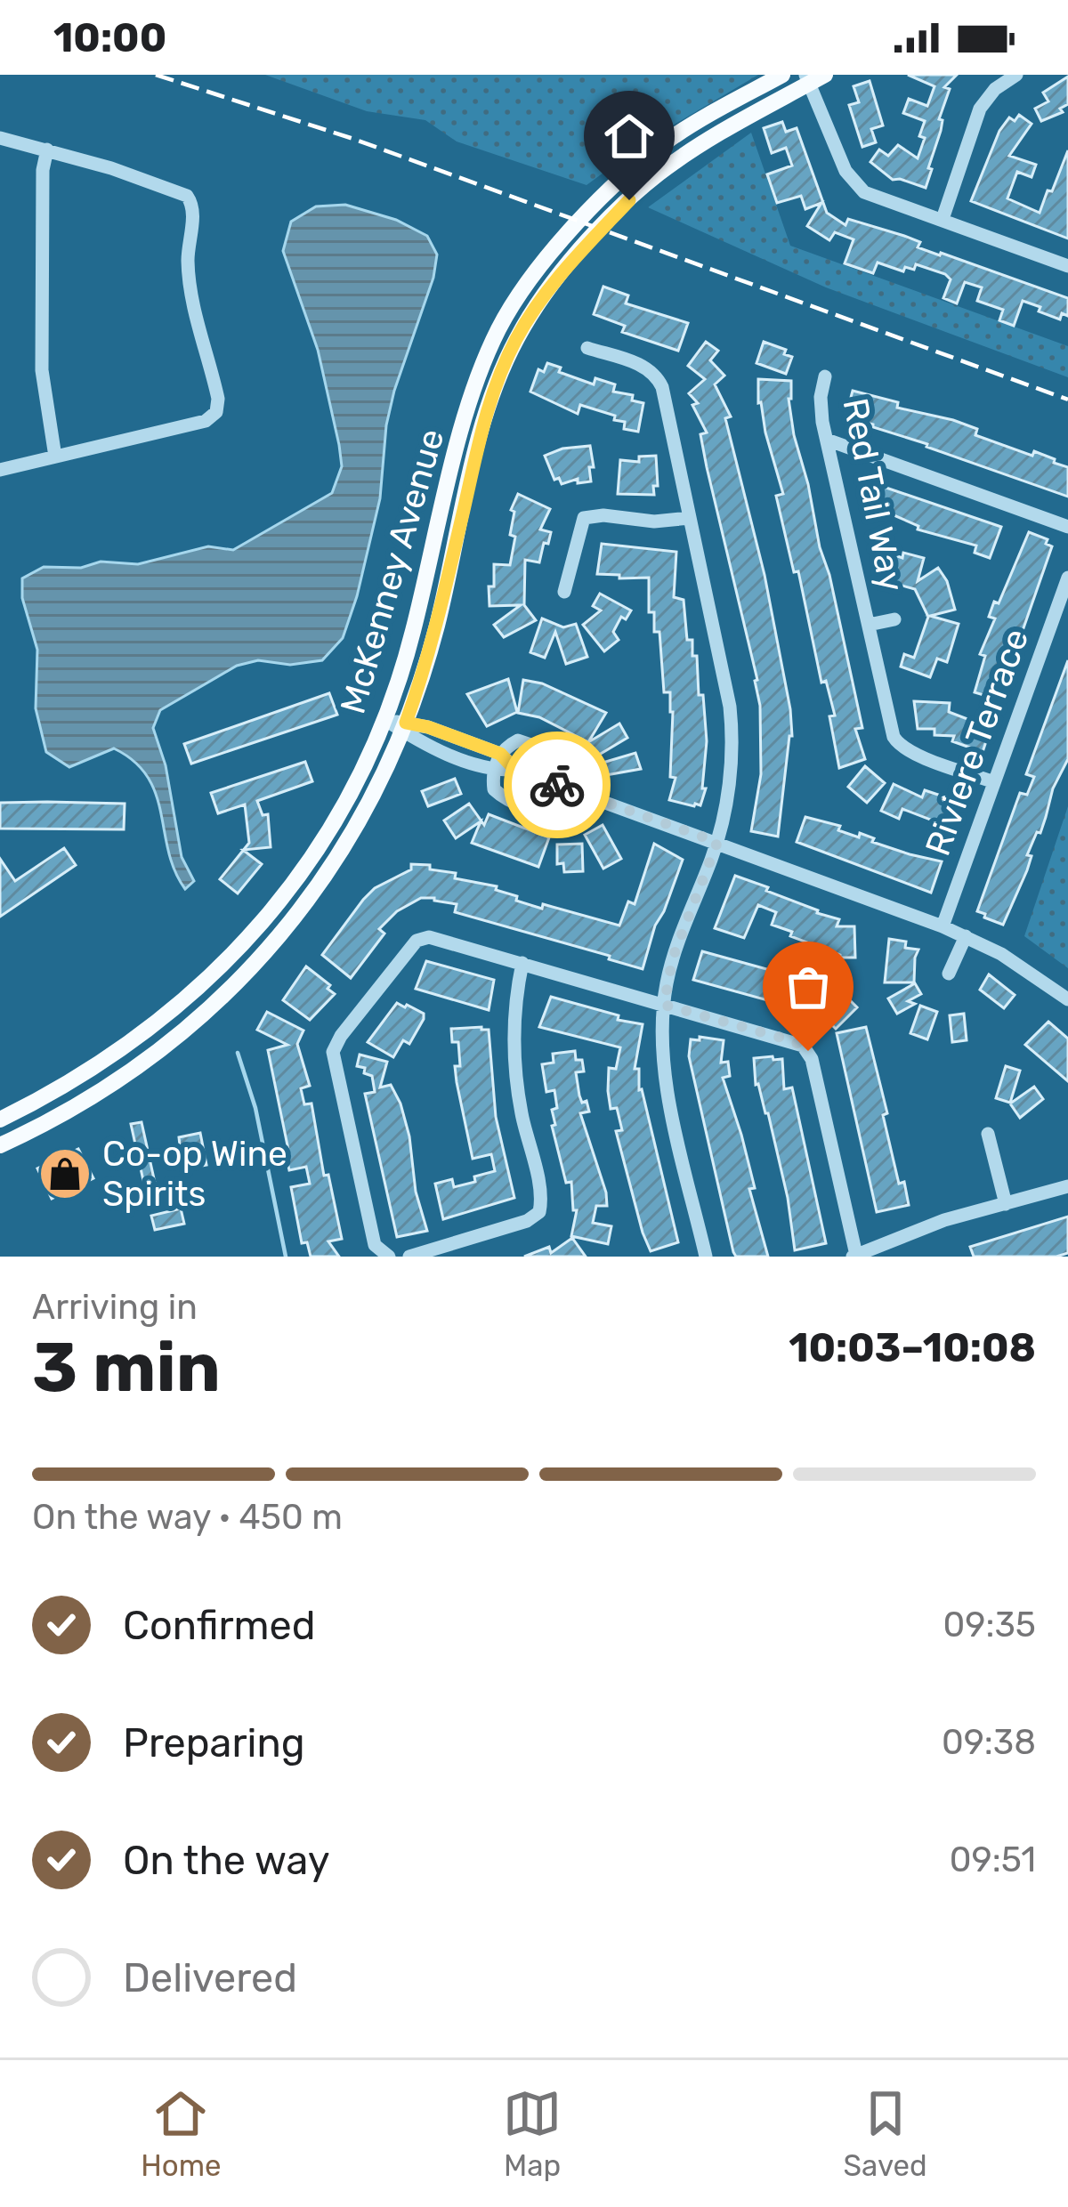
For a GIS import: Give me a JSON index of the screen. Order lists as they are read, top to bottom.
{
  "streets": {
    "main road": ["McKenney Avenue"],
    "street": ["Red Tail Way", "Riviere Terrace"]
  },
  "crossings": [
    ["Red Tail Way", "Riviere Terrace"]
  ],
  "places": {
    "shop": ["Co-op Wine Spirits"]
  },
  "page": {
    "status": "10:00",
    "heading": ["3 min", "Arriving in", "10:03–10:08"],
    "bar": "On the way · 450 m",
    "list": [
      ["Confirmed", "09:35"],
      ["Preparing", "09:38"],
      ["On the way", "09:51"],
      "Delivered"
    ],
    "tabs": ["Home", "Map", "Saved"]
  }
}
